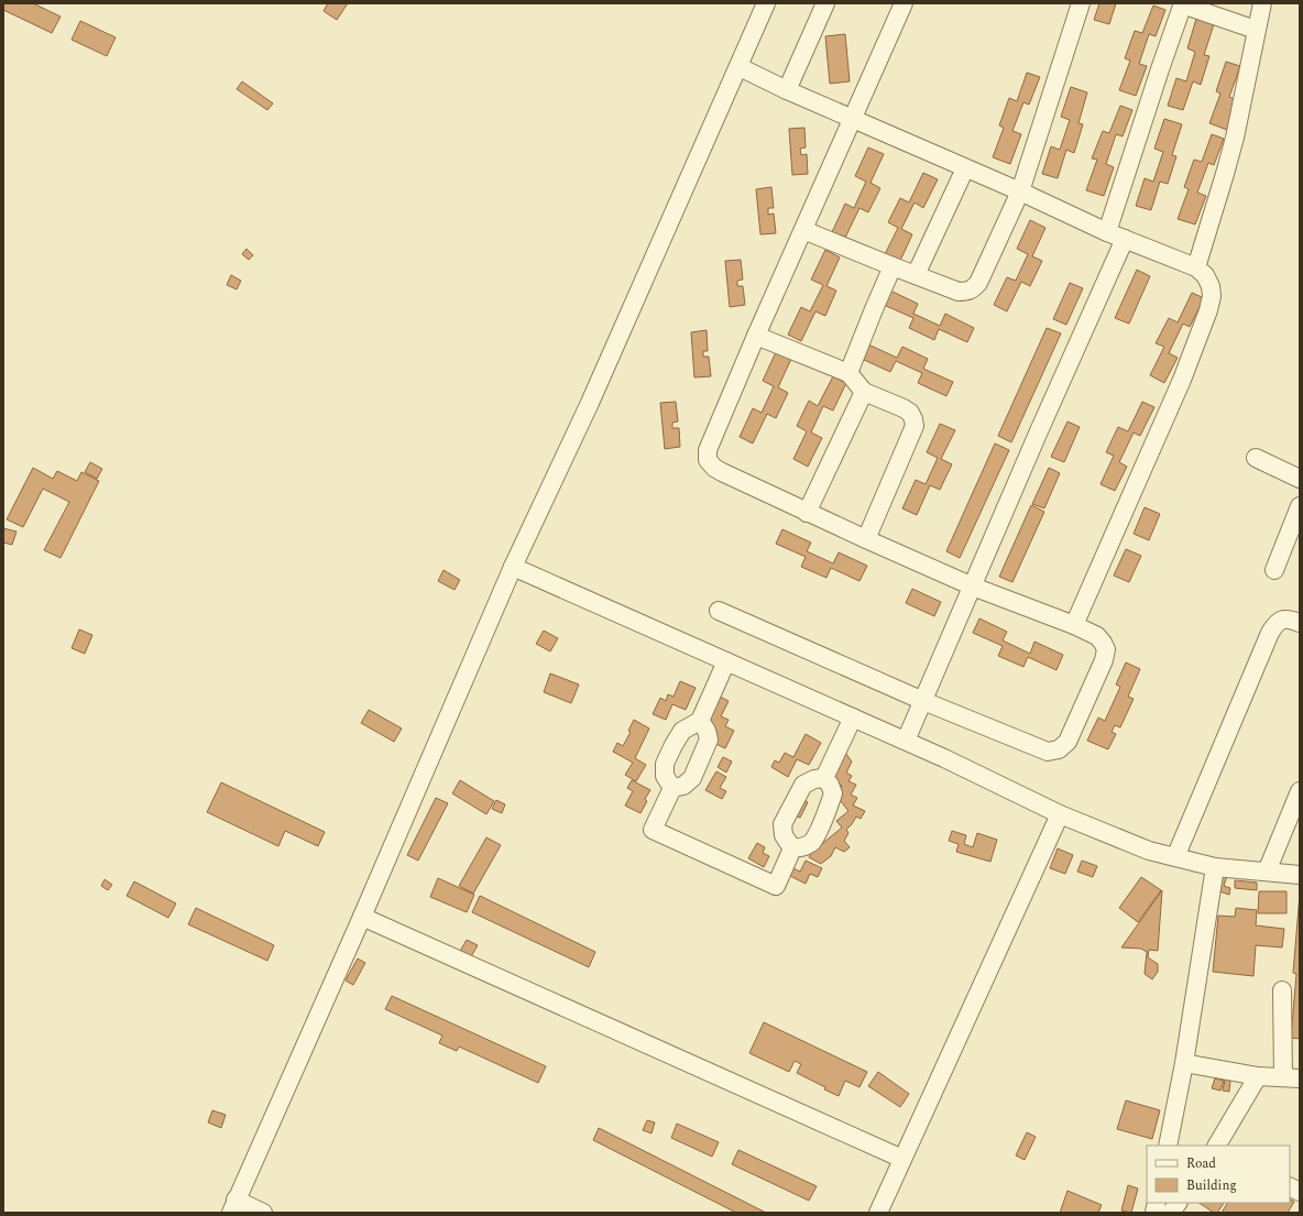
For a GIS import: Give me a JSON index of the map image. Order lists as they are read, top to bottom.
{
  "legend": ["Road", "Building"]
}
